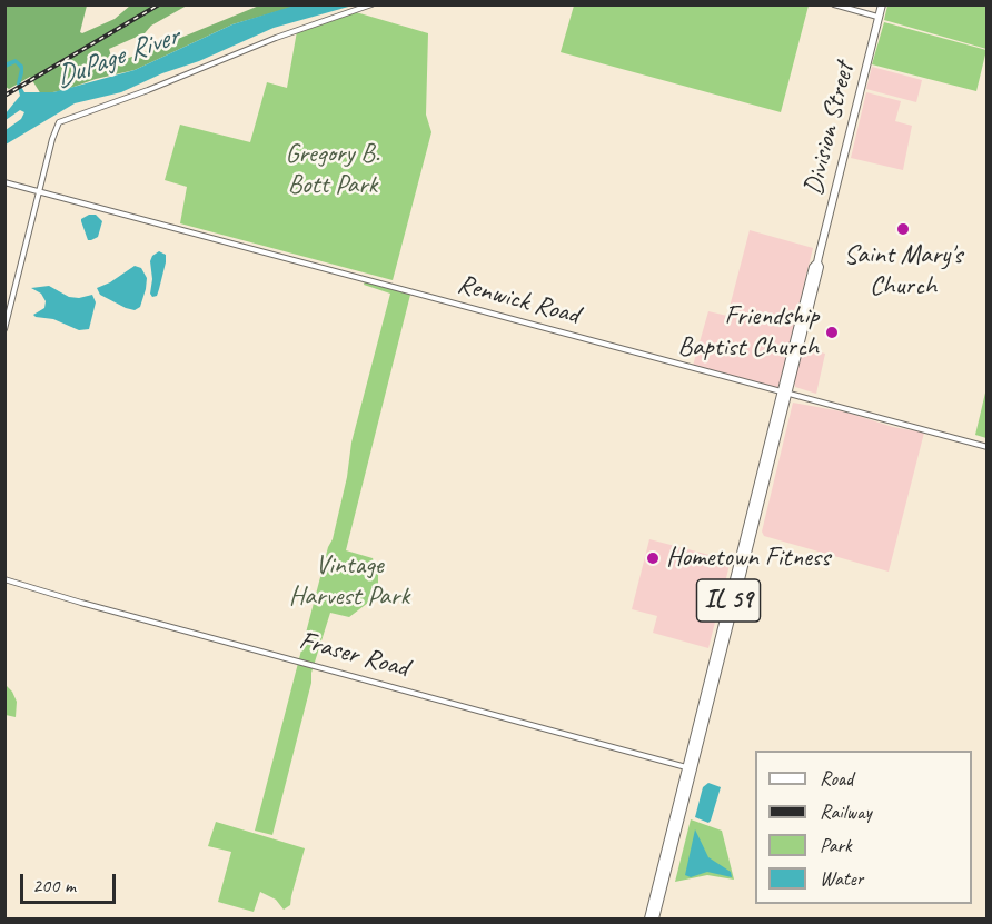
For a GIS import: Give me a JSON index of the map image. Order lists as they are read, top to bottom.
{
  "streets": {
    "main road": ["Division Street", "IL 59"],
    "street": ["Renwick Road", "Fraser Road"]
  },
  "crossings": [
    ["Division Street", "Renwick Road"],
    ["Division Street", "IL 59"],
    ["Renwick Road", "IL 59"],
    ["IL 59", "Fraser Road"]
  ],
  "water": ["DuPage River"],
  "parks": ["Gregory B. Bott Park", "Vintage Harvest Park"],
  "places": ["Saint Mary's Church", "Friendship Baptist Church", "Hometown Fitness"],
  "legend": [
    "Road",
    "Railway",
    "Park",
    "Water"
  ],
  "scale_bar": "200 m"
}
